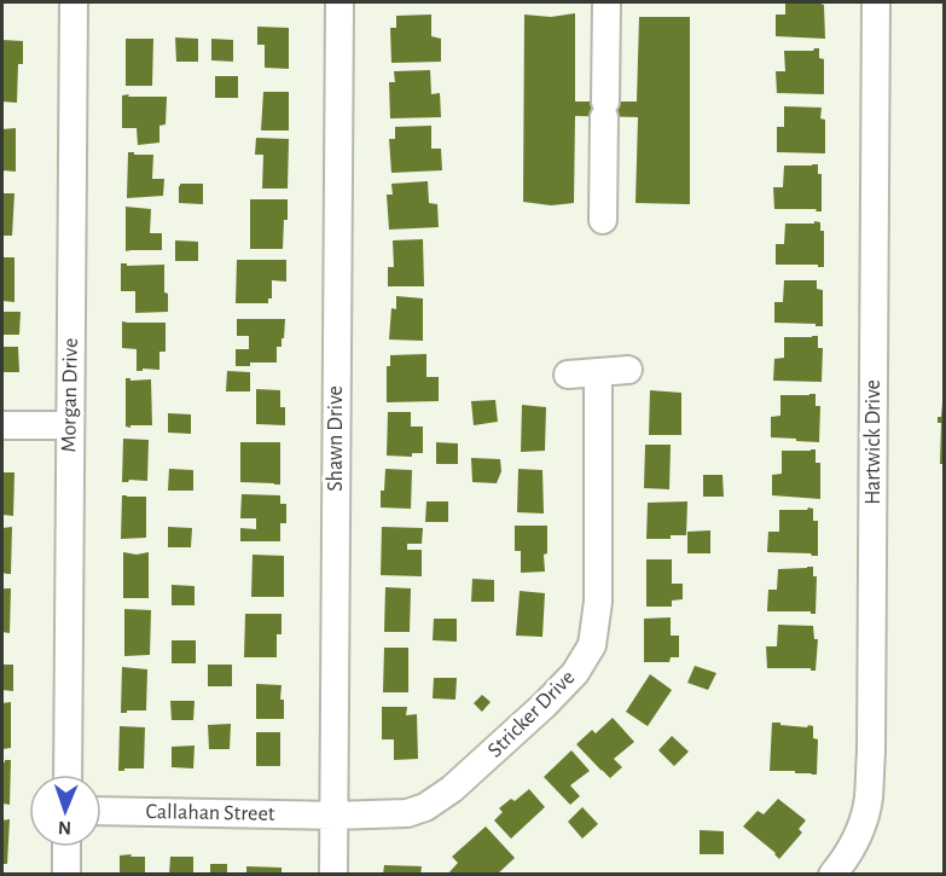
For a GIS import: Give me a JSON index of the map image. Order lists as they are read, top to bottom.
{
  "streets": {
    "street": [
      "Morgan Drive",
      "Shawn Drive",
      "Hartwick Drive",
      "Stricker Drive",
      "Callahan Street"
    ]
  },
  "crossings": [
    ["Shawn Drive", "Stricker Drive"],
    ["Shawn Drive", "Callahan Street"],
    ["Stricker Drive", "Callahan Street"]
  ],
  "north": "bottom"
}
